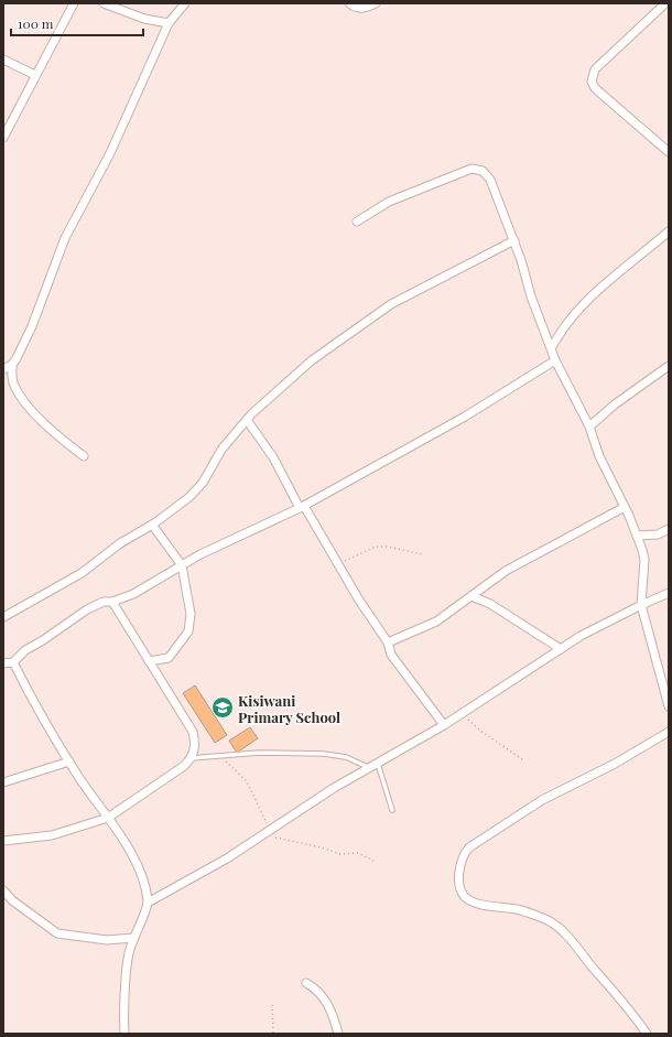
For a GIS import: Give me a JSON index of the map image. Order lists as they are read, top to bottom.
{
  "places": {
    "school or university": ["Kisiwani Primary School"]
  },
  "scale_bar": "100 m"
}
